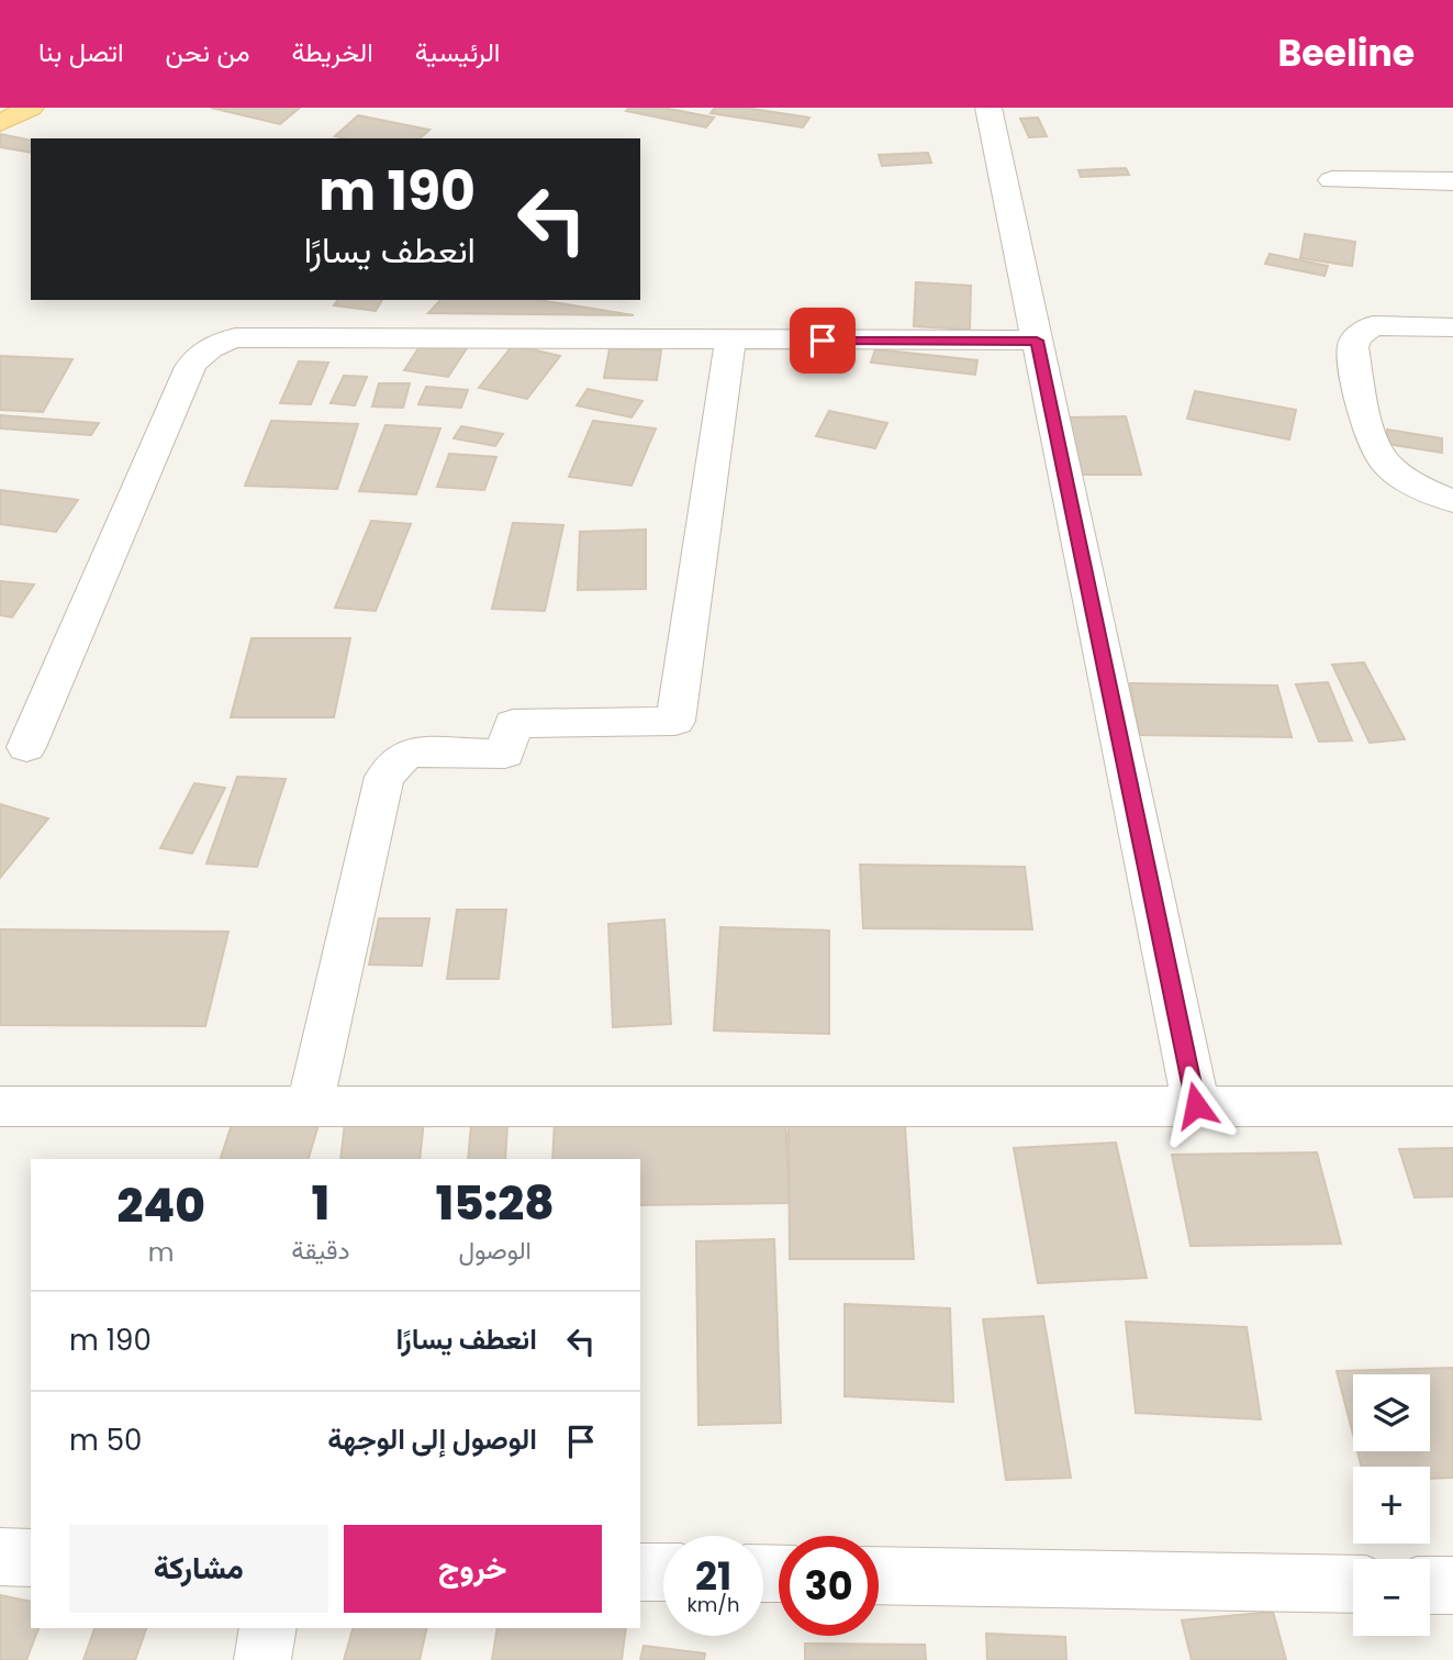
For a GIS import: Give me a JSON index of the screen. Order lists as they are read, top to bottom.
{
  "page": {
    "header": "Beeline",
    "nav": [
      "الرئيسية",
      "الخريطة",
      "من نحن",
      "اتصل بنا"
    ],
    "turn": ["190 m", "انعطف يسارًا"],
    "eta": [
      "15:28",
      "الوصول",
      "1",
      "دقيقة",
      "240",
      "m"
    ],
    "list": [
      {
        "name": "انعطف يسارًا",
        "value": "190 m"
      },
      {
        "name": "الوصول إلى الوجهة",
        "value": "50 m"
      }
    ],
    "map_buttons": ["+", "−"],
    "buttons": ["خروج", "مشاركة"],
    "speed": "21 km/h",
    "limit": "30"
  }
}
